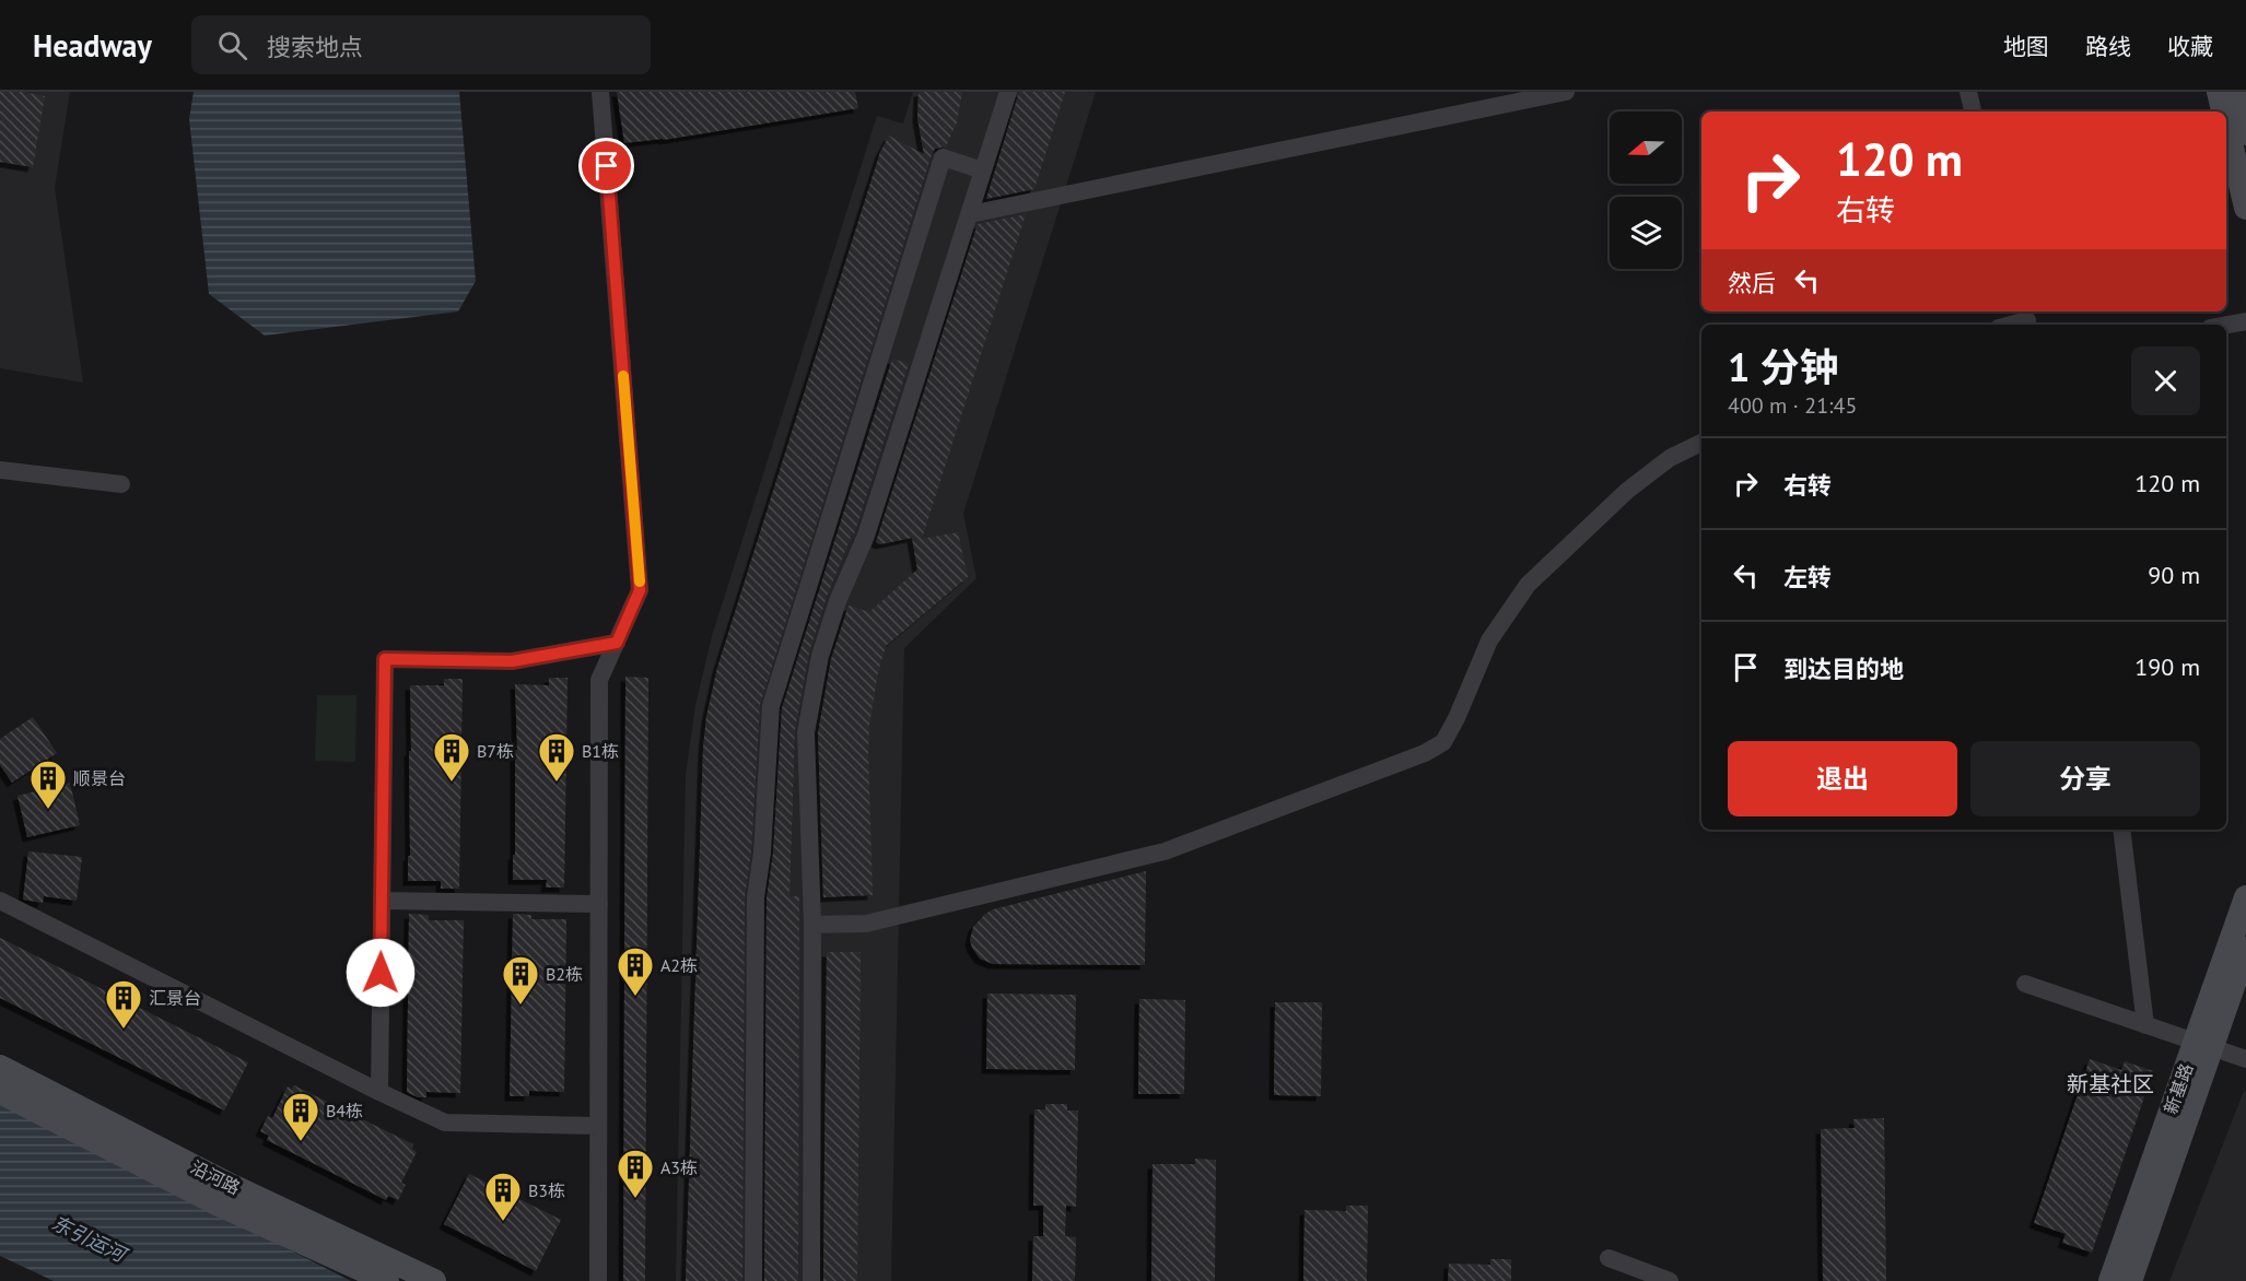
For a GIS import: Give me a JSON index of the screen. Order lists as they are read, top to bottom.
{
  "streets": {
    "street": ["新基路", "沿河路"]
  },
  "districts": ["新基社区"],
  "water": ["东引运河"],
  "places": {
    "building": [
      "B7栋",
      "B1栋",
      "顺景台",
      "A2栋",
      "B2栋",
      "汇景台",
      "B4栋",
      "A3栋",
      "B3栋"
    ]
  },
  "north": "left",
  "page": {
    "header": "Headway",
    "search": "搜索地点",
    "nav": ["地图", "路线", "收藏"],
    "turn": ["120 m", "右转"],
    "then": "然后",
    "heading": ["1 分钟", "400 m · 21:45"],
    "list": [
      {
        "name": "右转",
        "value": "120 m"
      },
      {
        "name": "左转",
        "value": "90 m"
      },
      {
        "name": "到达目的地",
        "value": "190 m"
      }
    ],
    "buttons": ["退出", "分享"]
  }
}
